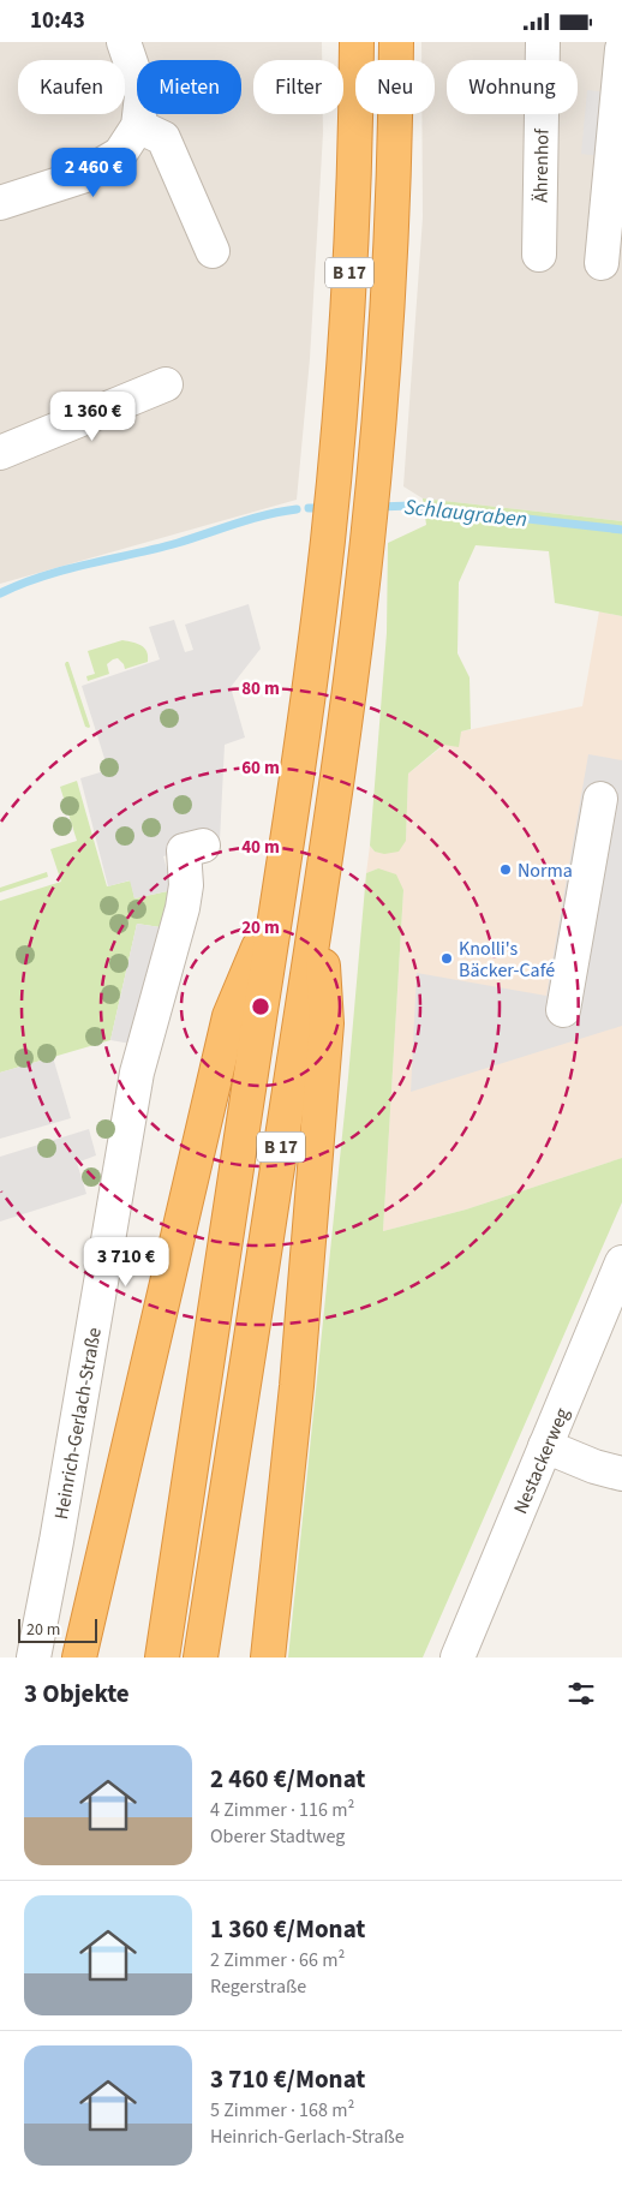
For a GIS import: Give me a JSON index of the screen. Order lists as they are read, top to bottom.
{
  "streets": {
    "highway": ["B 17"],
    "street": ["Ährenhof", "Heinrich-Gerlach-Straße", "Nestackerweg"]
  },
  "water": ["Schlaugraben"],
  "places": ["Norma", "Knolli's Bäcker-Café"],
  "scale_bar": "20 m",
  "page": {
    "status": "10:43",
    "chip": [
      "Kaufen",
      "Mieten",
      "Filter",
      "Neu",
      "Wohnung"
    ],
    "price": ["2 460 €", "1 360 €", "3 710 €"],
    "scale": "20 m",
    "heading": "3 Objekte",
    "list": [
      {
        "name": "2 460 €/Monat",
        "note": "4 Zimmer · 116 m² · Oberer Stadtweg"
      },
      {
        "name": "1 360 €/Monat",
        "note": "2 Zimmer · 66 m² · Regerstraße"
      },
      {
        "name": "3 710 €/Monat",
        "note": "5 Zimmer · 168 m² · Heinrich-Gerlach-Straße"
      }
    ]
  },
  "rings": [
    "80 m",
    "60 m",
    "40 m",
    "20 m"
  ]
}
